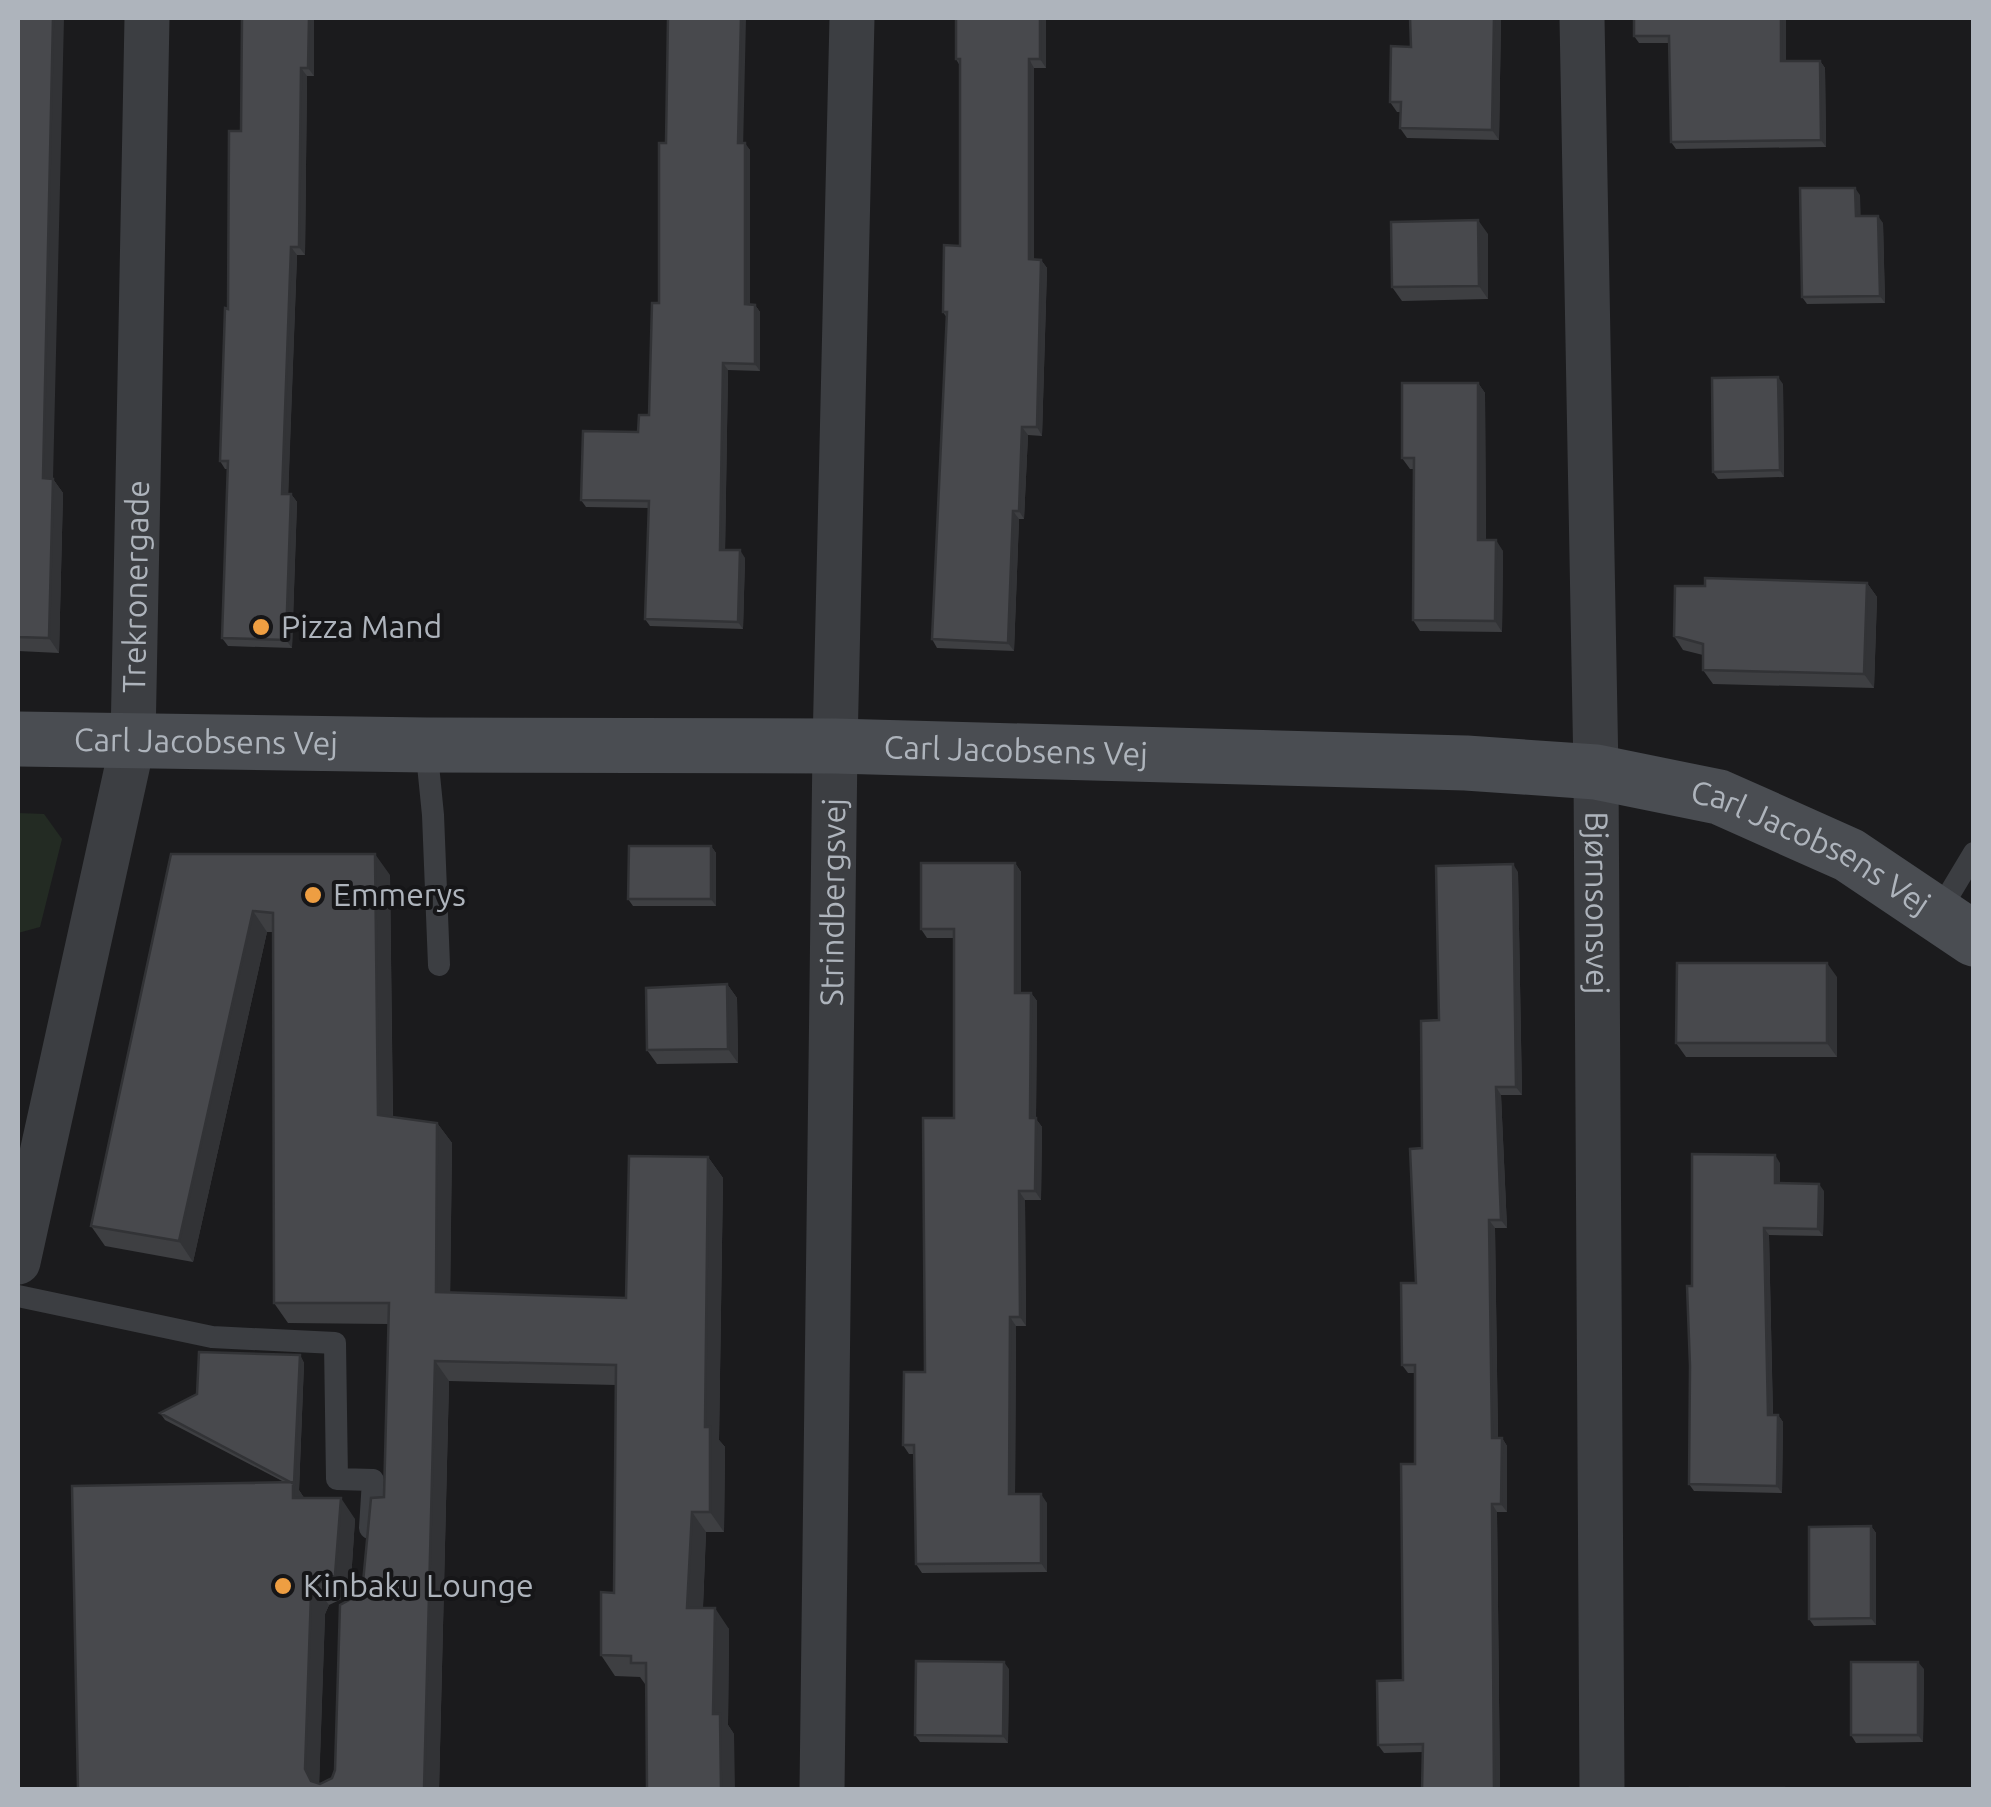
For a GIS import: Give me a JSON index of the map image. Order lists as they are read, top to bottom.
{
  "streets": {
    "street": [
      "Trekronergade",
      "Carl Jacobsens Vej",
      "Strindbergsvej",
      "Bjørnsonsvej"
    ]
  },
  "crossings": [
    ["Trekronergade", "Carl Jacobsens Vej"],
    ["Carl Jacobsens Vej", "Strindbergsvej"],
    ["Carl Jacobsens Vej", "Bjørnsonsvej"]
  ],
  "places": ["Pizza Mand", "Emmerys", "Kinbaku Lounge"]
}
